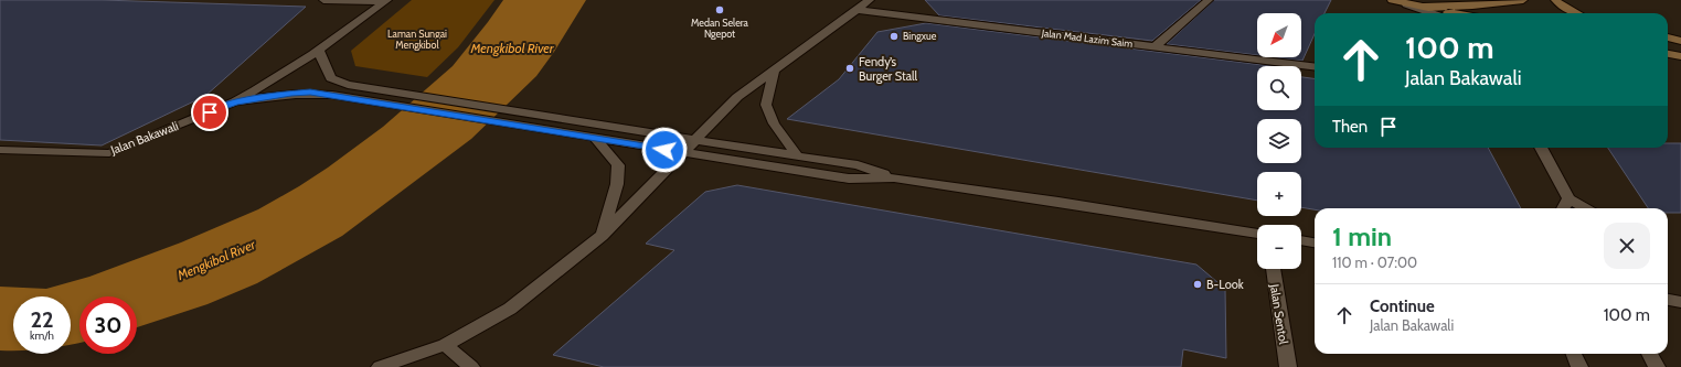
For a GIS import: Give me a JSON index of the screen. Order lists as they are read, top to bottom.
{
  "streets": {
    "street": ["Jalan Mad Lazim Saim", "Jalan Bakawali", "Jalan Sentol"]
  },
  "water": ["Mengkibol River"],
  "parks": ["Laman Sungai Mengkibol"],
  "places": [
    "Medan Selera Ngepot",
    "Bingxue",
    "Fendy’s Burger Stall",
    "B-Look"
  ],
  "north": "bottom left",
  "page": {
    "map_buttons": ["+", "−"],
    "turn": ["100 m", "Jalan Bakawali"],
    "then": "Then",
    "heading": ["1 min", "110 m · 07:00"],
    "list": [
      {
        "name": "Continue",
        "note": "Jalan Bakawali",
        "value": "100 m"
      }
    ],
    "speed": "22 km/h",
    "limit": "30"
  }
}
